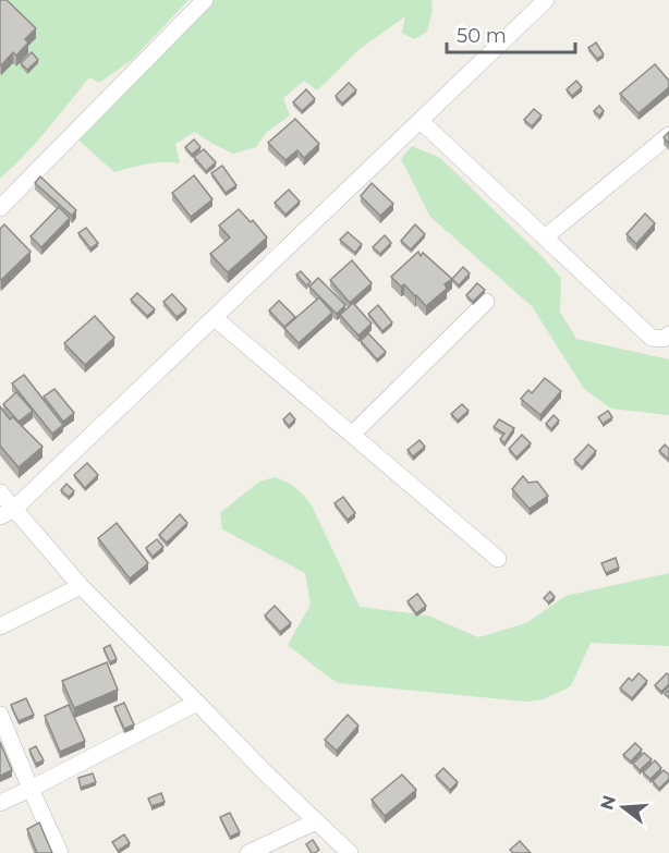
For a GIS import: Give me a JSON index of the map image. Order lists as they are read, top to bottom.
{
  "scale_bar": "50 m",
  "north": "left"
}
